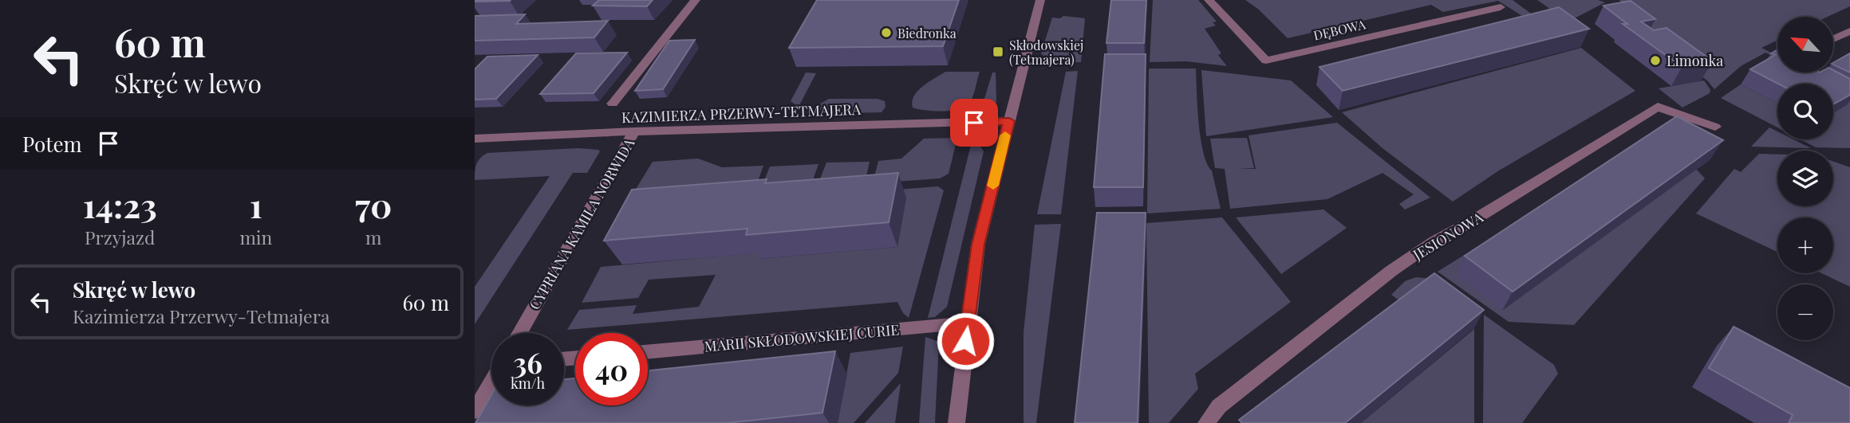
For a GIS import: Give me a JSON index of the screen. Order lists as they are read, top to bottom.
{
  "streets": {
    "street": [
      "DĘBOWA",
      "KAZIMIERZA PRZERWY-TETMAJERA",
      "CYPRIANA KAMILA NORWIDA",
      "JESIONOWA",
      "MARII SKŁODOWSKIEJ CURIE"
    ]
  },
  "crossings": [
    ["KAZIMIERZA PRZERWY-TETMAJERA", "CYPRIANA KAMILA NORWIDA"]
  ],
  "places": {
    "other": ["Biedronka", "Limonka"],
    "transit": ["Skłodowskiej (Tetmajera)"]
  },
  "north": "top left",
  "page": {
    "turn": ["60 m", "Skręć w lewo"],
    "map_buttons": ["+", "−"],
    "then": "Potem",
    "eta": [
      "14:23",
      "Przyjazd",
      "1",
      "min",
      "70",
      "m"
    ],
    "list": [
      {
        "name": "Skręć w lewo",
        "note": "Kazimierza Przerwy-Tetmajera",
        "value": "60 m"
      }
    ],
    "speed": "36 km/h",
    "limit": "40"
  }
}
